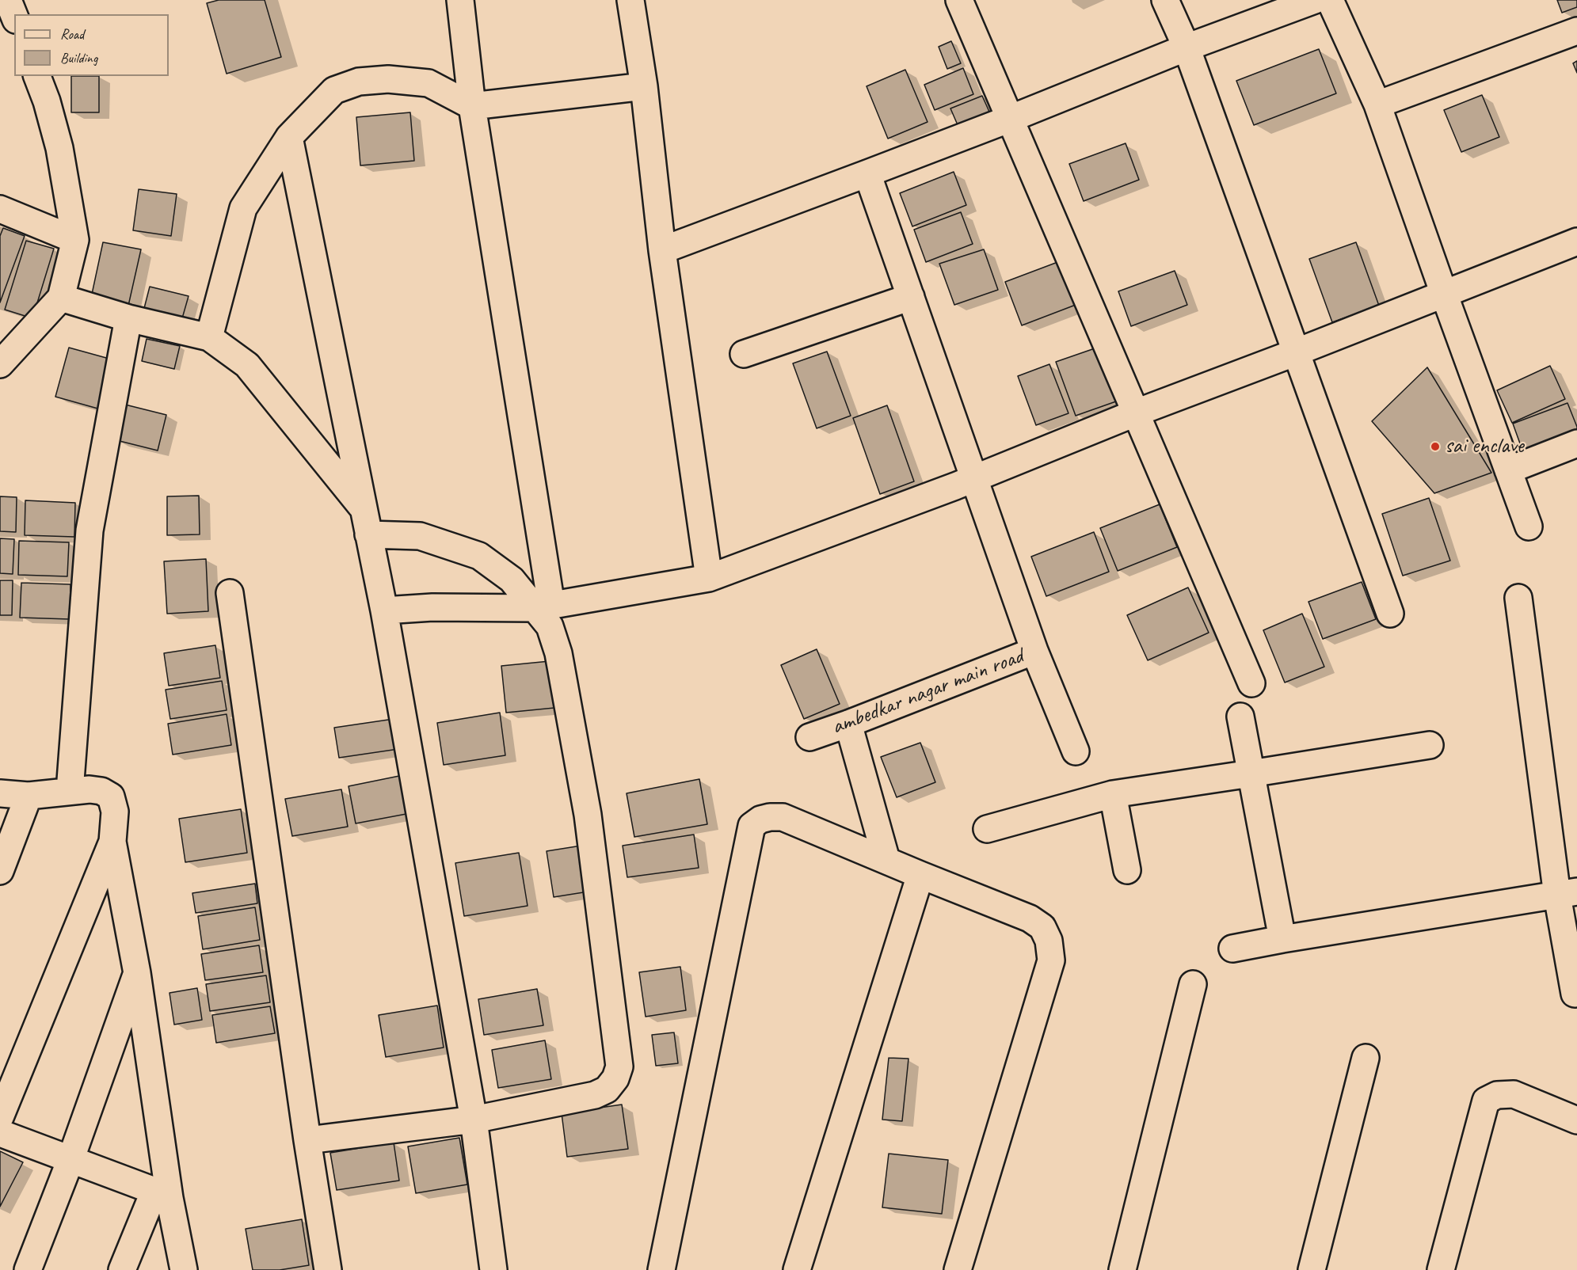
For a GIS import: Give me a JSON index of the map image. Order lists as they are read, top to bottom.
{
  "streets": {
    "street": ["ambedkar nagar main road"]
  },
  "places": ["sai enclave"],
  "legend": ["Road", "Building"]
}
